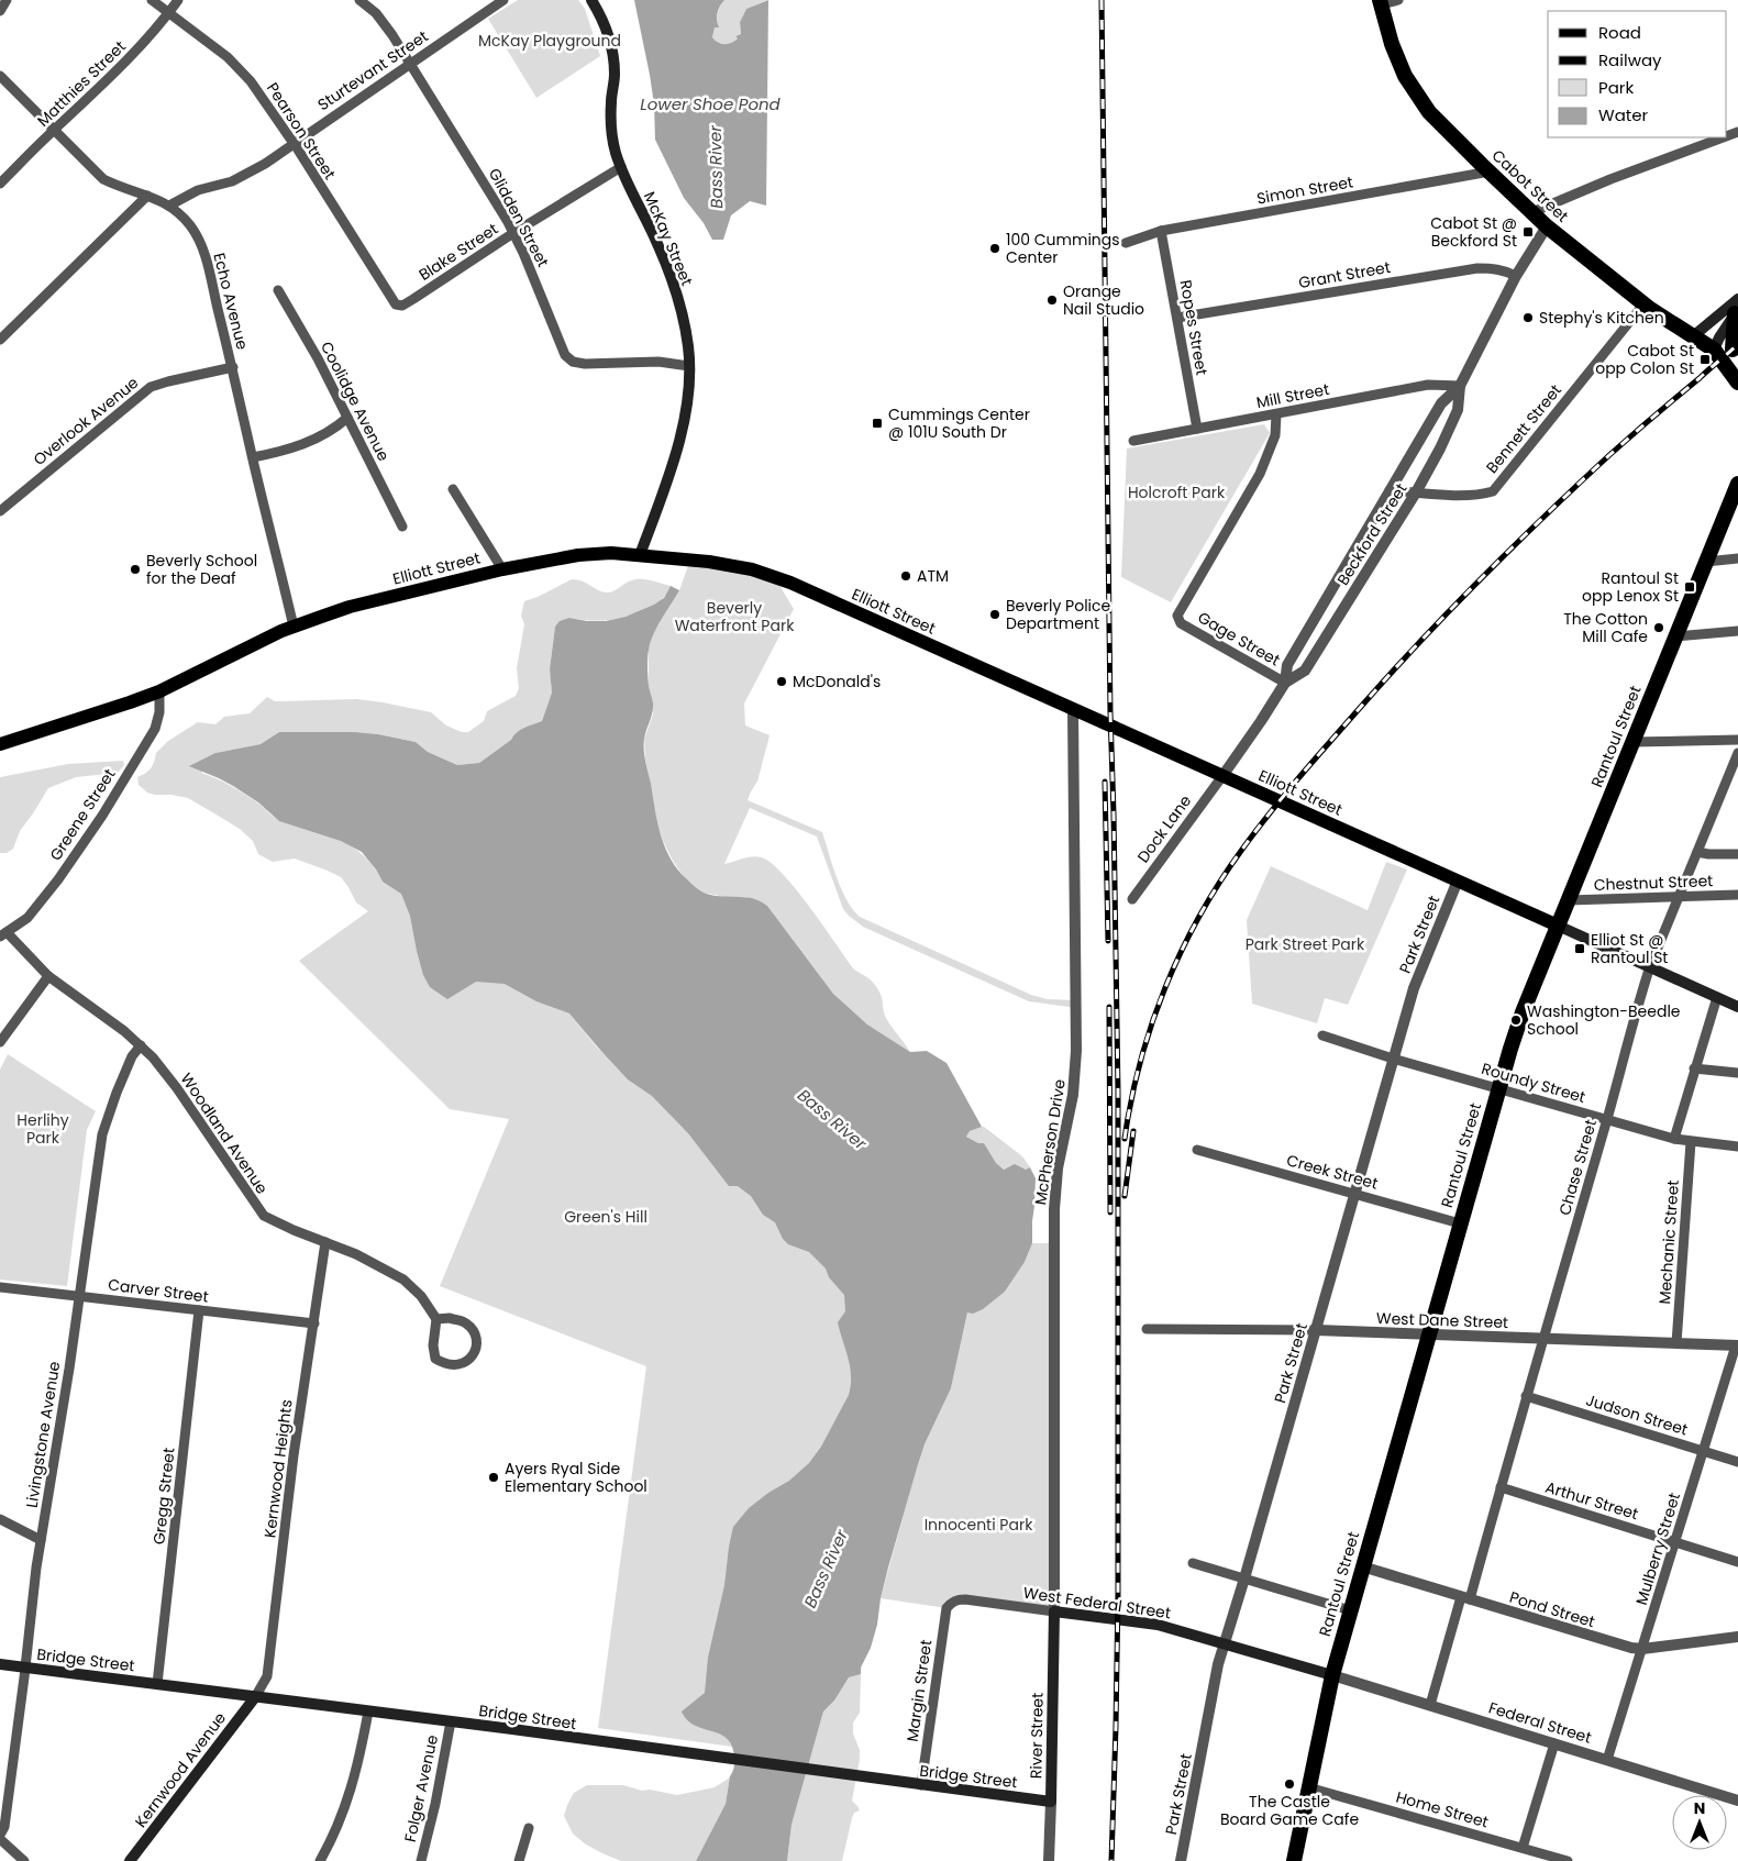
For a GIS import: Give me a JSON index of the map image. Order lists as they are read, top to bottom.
{
  "streets": {
    "highway": ["Cabot Street", "Rantoul Street"],
    "main road": [
      "McKay Street",
      "Elliott Street",
      "West Federal Street",
      "Bridge Street",
      "River Street",
      "Kernwood Avenue"
    ],
    "street": [
      "Sturtevant Street",
      "Matthies Street",
      "Pearson Street",
      "Simon Street",
      "Glidden Street",
      "Blake Street",
      "Grant Street",
      "Echo Avenue",
      "Ropes Street",
      "Mill Street",
      "Coolidge Avenue",
      "Overlook Avenue",
      "Bennett Street",
      "Beckford Street",
      "Gage Street",
      "Greene Street",
      "Dock Lane",
      "Chestnut Street",
      "Park Street",
      "Roundy Street",
      "Woodland Avenue",
      "McPherson Drive",
      "Chase Street",
      "Creek Street",
      "Mechanic Street",
      "Carver Street",
      "West Dane Street",
      "Judson Street",
      "Livingstone Avenue",
      "Kernwood Heights",
      "Gregg Street",
      "Arthur Street",
      "Mulberry Street",
      "Pond Street",
      "Margin Street",
      "Federal Street",
      "Folger Avenue",
      "Home Street"
    ]
  },
  "crossings": [
    ["Sturtevant Street", "Pearson Street"],
    ["Sturtevant Street", "Glidden Street"],
    ["Sturtevant Street", "Echo Avenue"],
    ["Matthies Street", "Pearson Street"],
    ["Matthies Street", "Echo Avenue"],
    ["Pearson Street", "Blake Street"],
    ["Cabot Street", "Simon Street"],
    ["Cabot Street", "Bennett Street"],
    ["Cabot Street", "Beckford Street"],
    ["Simon Street", "Ropes Street"],
    ["Glidden Street", "McKay Street"],
    ["Glidden Street", "Blake Street"],
    ["McKay Street", "Blake Street"],
    ["McKay Street", "Elliott Street"],
    ["Grant Street", "Ropes Street"],
    ["Grant Street", "Beckford Street"],
    ["Echo Avenue", "Overlook Avenue"],
    ["Echo Avenue", "Elliott Street"],
    ["Ropes Street", "Mill Street"],
    ["Mill Street", "Beckford Street"],
    ["Mill Street", "Gage Street"],
    ["Bennett Street", "Beckford Street"],
    ["Beckford Street", "Elliott Street"],
    ["Beckford Street", "Gage Street"],
    ["Beckford Street", "Dock Lane"],
    ["Elliott Street", "Rantoul Street"],
    ["Elliott Street", "Greene Street"],
    ["Elliott Street", "Dock Lane"],
    ["Elliott Street", "Park Street"],
    ["Elliott Street", "McPherson Drive"],
    ["Elliott Street", "Chase Street"],
    ["Rantoul Street", "Chestnut Street"],
    ["Rantoul Street", "Roundy Street"],
    ["Rantoul Street", "Creek Street"],
    ["Rantoul Street", "West Dane Street"],
    ["Rantoul Street", "West Federal Street"],
    ["Rantoul Street", "Pond Street"],
    ["Rantoul Street", "Federal Street"],
    ["Rantoul Street", "Home Street"],
    ["Greene Street", "Woodland Avenue"],
    ["Chestnut Street", "Chase Street"],
    ["Park Street", "Roundy Street"],
    ["Park Street", "Creek Street"],
    ["Park Street", "West Dane Street"],
    ["Park Street", "West Federal Street"],
    ["Roundy Street", "Chase Street"],
    ["Roundy Street", "Mechanic Street"],
    ["Woodland Avenue", "Livingstone Avenue"],
    ["Woodland Avenue", "Kernwood Heights"],
    ["McPherson Drive", "West Federal Street"],
    ["McPherson Drive", "River Street"],
    ["Chase Street", "West Dane Street"],
    ["Chase Street", "Judson Street"],
    ["Chase Street", "Arthur Street"],
    ["Chase Street", "Pond Street"],
    ["Chase Street", "Federal Street"],
    ["Mechanic Street", "West Dane Street"],
    ["Carver Street", "Livingstone Avenue"],
    ["Carver Street", "Kernwood Heights"],
    ["Carver Street", "Gregg Street"],
    ["West Dane Street", "Mulberry Street"],
    ["Judson Street", "Mulberry Street"],
    ["Livingstone Avenue", "Bridge Street"],
    ["Kernwood Heights", "Bridge Street"],
    ["Kernwood Heights", "Kernwood Avenue"],
    ["Gregg Street", "Bridge Street"],
    ["Arthur Street", "Mulberry Street"],
    ["Mulberry Street", "Pond Street"],
    ["Mulberry Street", "Federal Street"],
    ["West Federal Street", "Margin Street"],
    ["West Federal Street", "Federal Street"],
    ["West Federal Street", "River Street"],
    ["Bridge Street", "Margin Street"],
    ["Bridge Street", "River Street"],
    ["Bridge Street", "Kernwood Avenue"],
    ["Bridge Street", "Folger Avenue"]
  ],
  "water": ["Lower Shoe Pond", "Bass River"],
  "parks": [
    "McKay Playground",
    "Holcroft Park",
    "Beverly Waterfront Park",
    "Park Street Park",
    "Herlihy Park",
    "Green's Hill",
    "Innocenti Park"
  ],
  "places": {
    "transit": [
      "Cabot St @ Beckford St",
      "Cabot St opp Colon St",
      "Cummings Center @ 101U South Dr",
      "Rantoul St opp Lenox St",
      "Elliot St @ Rantoul St"
    ],
    "other": [
      "100 Cummings Center",
      "Orange Nail Studio",
      "Stephy's Kitchen",
      "Beverly School for the Deaf",
      "ATM",
      "Beverly Police Department",
      "The Cotton Mill Cafe",
      "McDonald's",
      "Washington-Beedle School",
      "Ayers Ryal Side Elementary School",
      "The Castle Board Game Cafe"
    ]
  },
  "legend": [
    "Road",
    "Railway",
    "Park",
    "Water"
  ],
  "north": "top"
}
